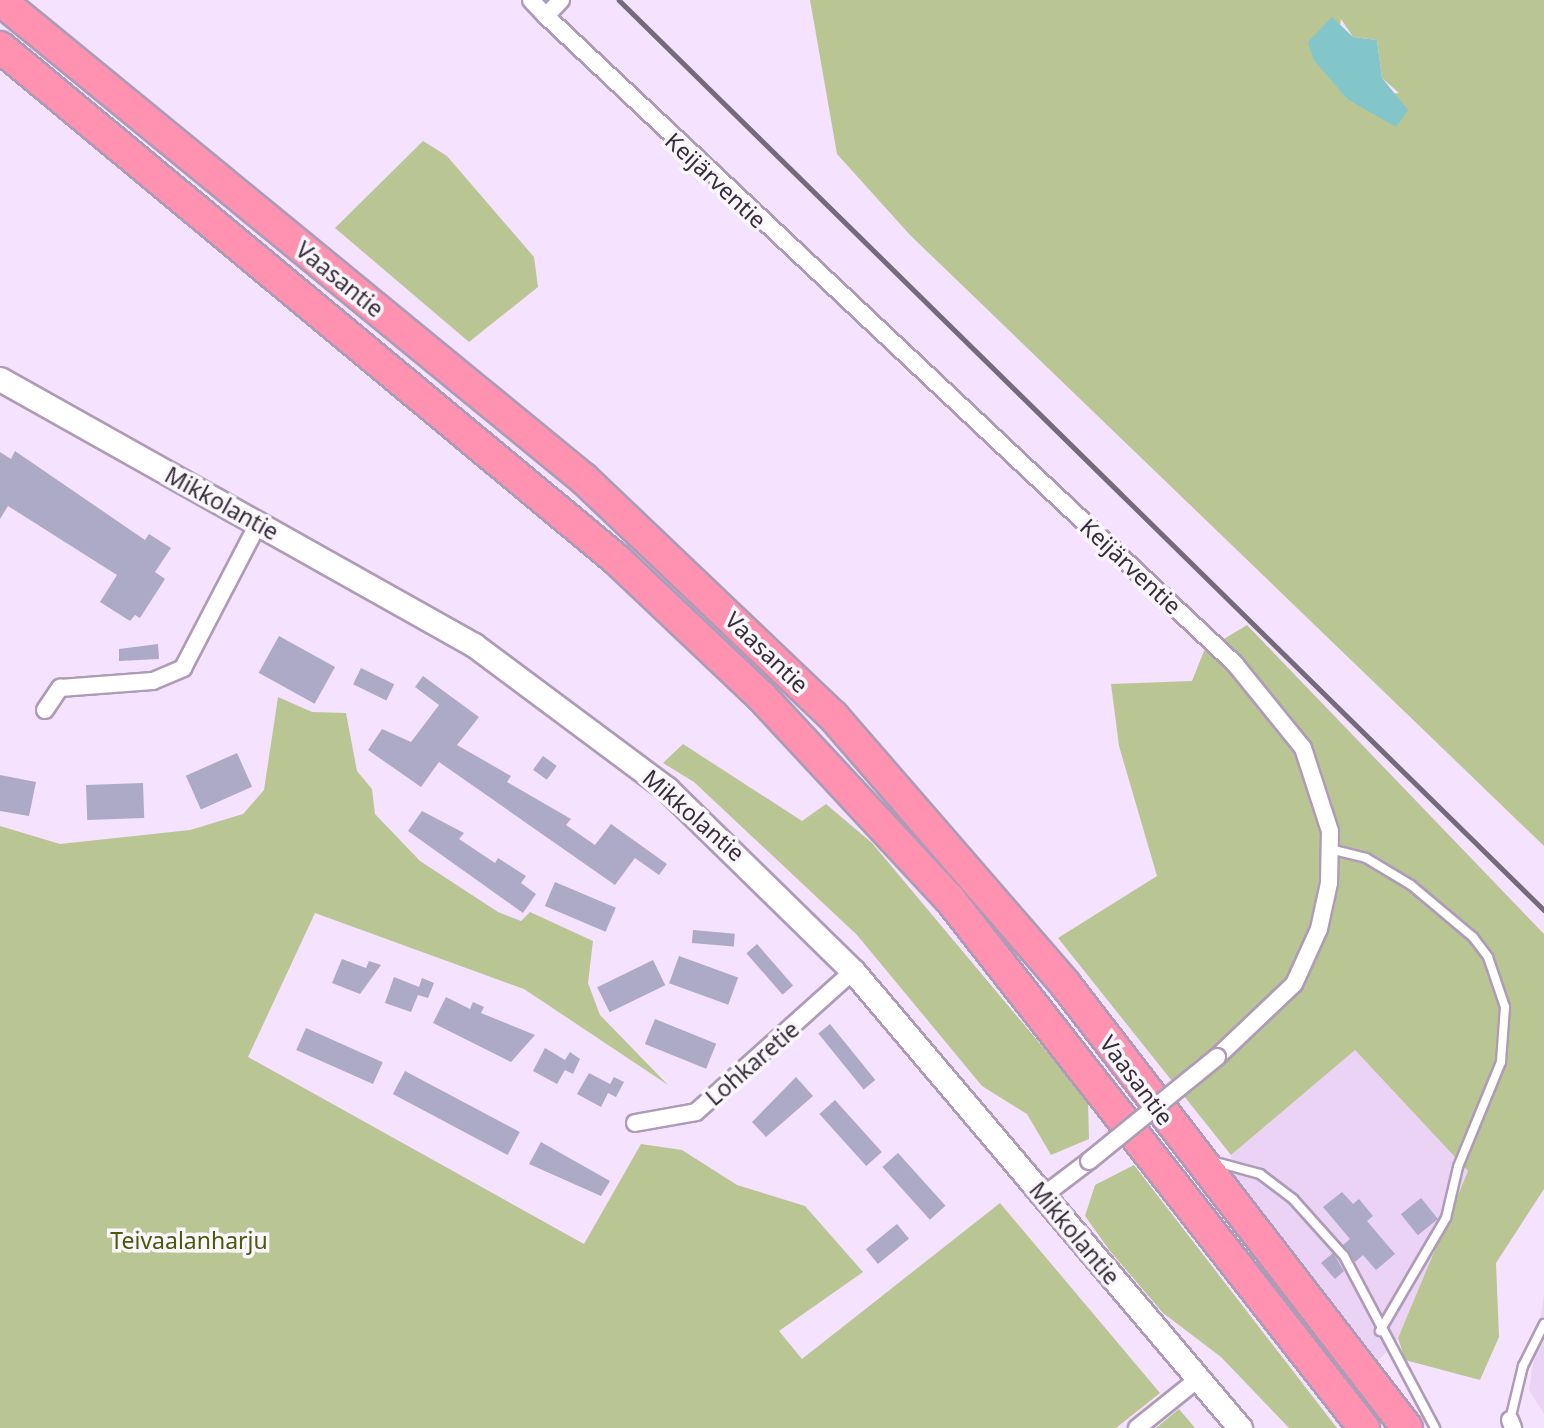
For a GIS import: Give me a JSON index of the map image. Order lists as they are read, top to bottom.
{
  "streets": {
    "highway": ["Vaasantie"],
    "main road": ["Mikkolantie"],
    "street": ["Keijärventie", "Lohkaretie"]
  },
  "crossings": [
    ["Keijärventie", "Mikkolantie"],
    ["Mikkolantie", "Lohkaretie"]
  ],
  "parks": ["Teivaalanharju"]
}
